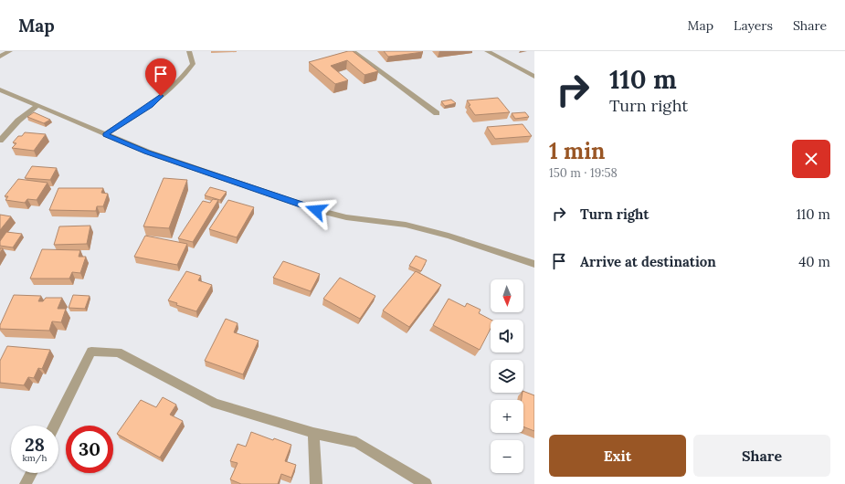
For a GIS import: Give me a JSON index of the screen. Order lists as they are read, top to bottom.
{
  "north": "bottom",
  "page": {
    "header": "Map",
    "nav": ["Map", "Layers", "Share"],
    "turn": ["110 m", "Turn right"],
    "heading": ["1 min", "150 m · 19:58"],
    "list": [
      {
        "name": "Turn right",
        "value": "110 m"
      },
      {
        "name": "Arrive at destination",
        "value": "40 m"
      }
    ],
    "map_buttons": ["+", "−"],
    "speed": "28 km/h",
    "limit": "30",
    "buttons": ["Exit", "Share"]
  }
}
